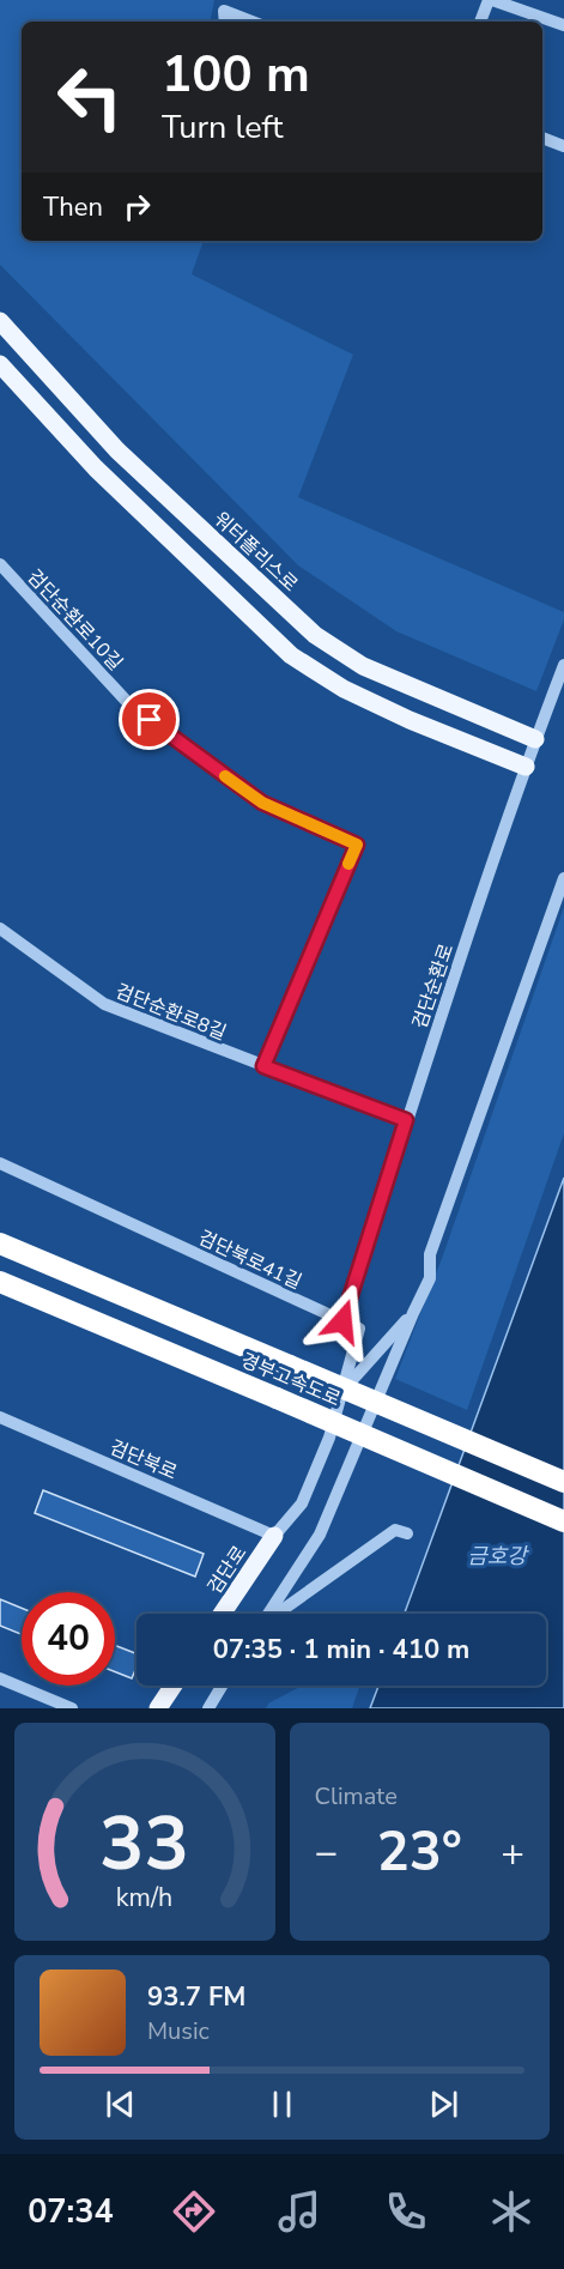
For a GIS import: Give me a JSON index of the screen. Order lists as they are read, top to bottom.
{
  "streets": {
    "highway": ["경부고속도로"],
    "main road": ["워터폴리스로", "검단로"],
    "street": [
      "검단순환로10길",
      "검단순환로",
      "검단순환로8길",
      "검단북로41길",
      "검단북로"
    ]
  },
  "crossings": [
    ["워터폴리스로", "검단순환로"],
    ["검단순환로10길", "검단순환로8길"],
    ["검단순환로", "검단순환로8길"],
    ["검단순환로", "검단북로41길"],
    ["검단북로", "검단로"]
  ],
  "water": ["금호강"],
  "page": {
    "turn": ["100 m", "Turn left"],
    "then": "Then",
    "limit": "40",
    "trip": "07:35 · 1 min · 410 m",
    "tile": "Climate",
    "heat": ["−", "23°", "+"],
    "song": ["93.7 FM", "Music"],
    "tabs": "07:34",
    "gauge": ["33", "km/h"]
  }
}
